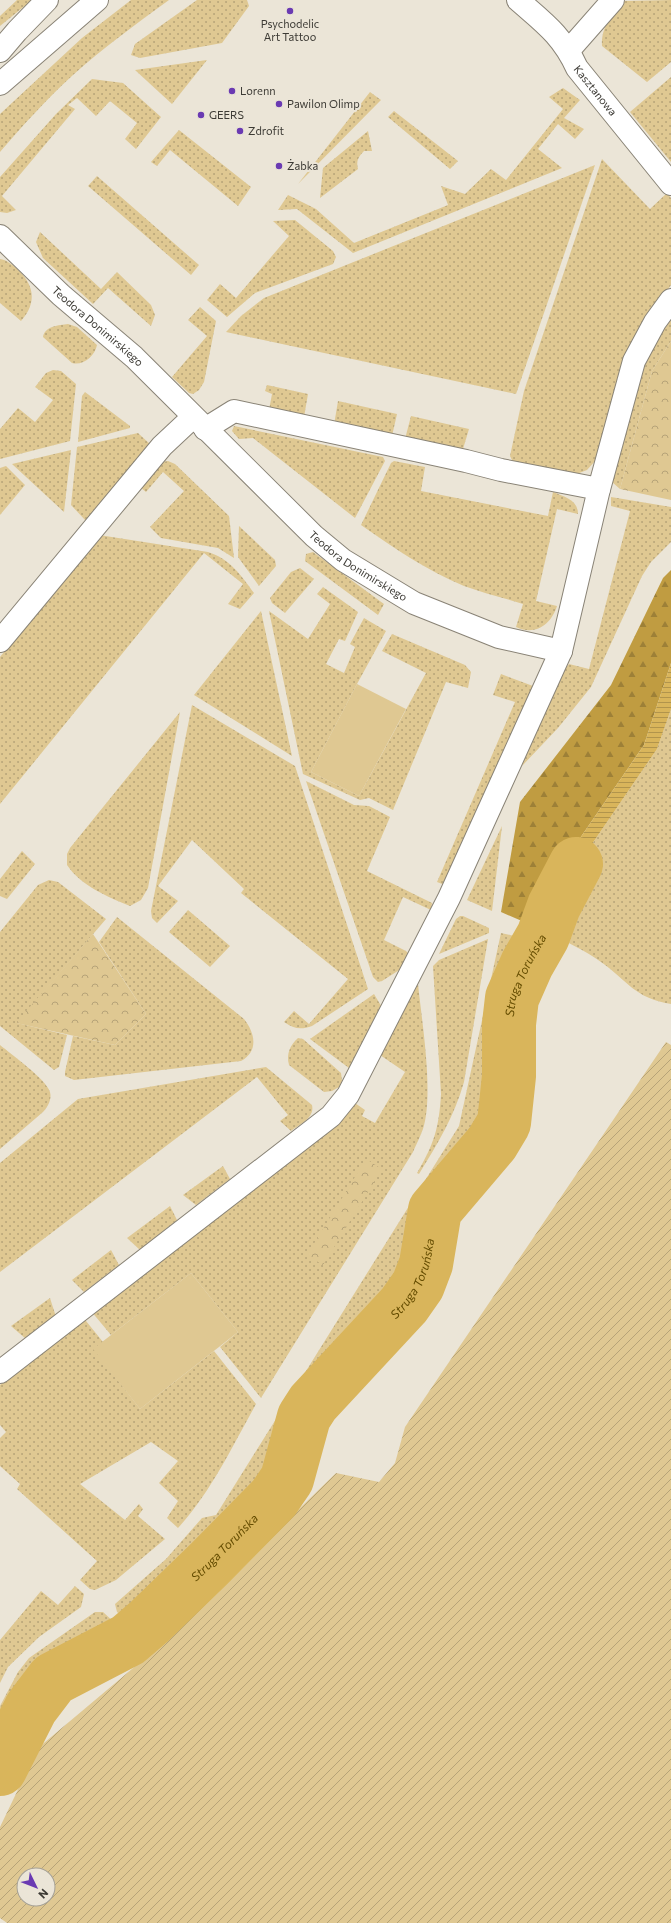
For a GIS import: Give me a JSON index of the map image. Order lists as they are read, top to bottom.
{
  "streets": {
    "street": ["Kasztanowa", "Teodora Donimirskiego"]
  },
  "water": ["Struga Toruńska"],
  "places": [
    "Psychodelic Art Tattoo",
    "Lorenn",
    "Pawilon Olimp",
    "GEERS",
    "Zdrofit",
    "Żabka"
  ],
  "north": "bottom right"
}
